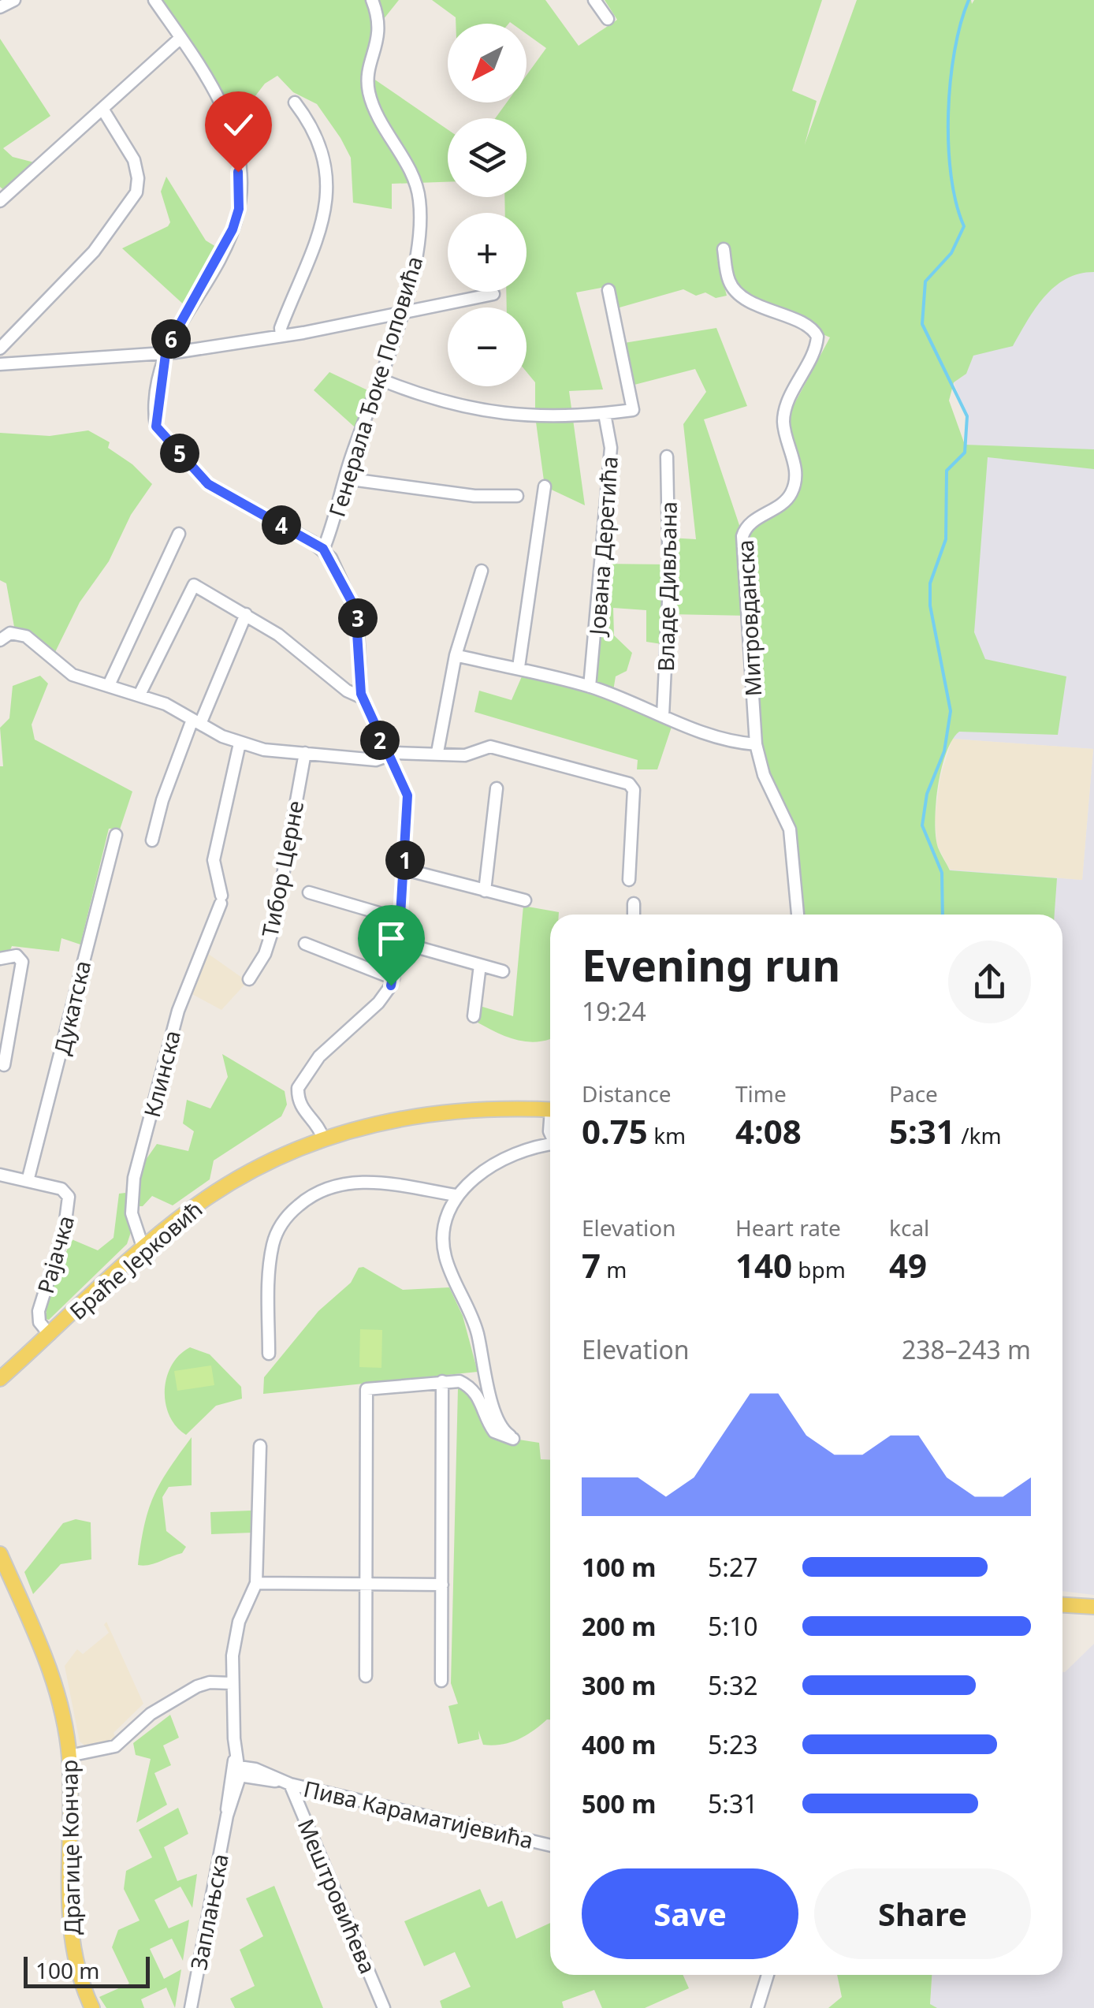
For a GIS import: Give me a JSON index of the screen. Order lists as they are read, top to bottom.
{
  "streets": {
    "main road": ["Браће Јерковић", "Драгице Кончар"],
    "street": [
      "Генерала Ђоке Поповића",
      "Јована Деретића",
      "Владе Дивљана",
      "Митровданска",
      "Тибор Церне",
      "Дукатска",
      "Клинска",
      "Рајачка",
      "Пива Караматијевића",
      "Мештровићева",
      "Заплањска"
    ]
  },
  "crossings": [
    ["Дукатска", "Рајачка"],
    ["Клинска", "Браће Јерковић"],
    ["Рајачка", "Браће Јерковић"],
    ["Пива Караматијевића", "Мештровићева"],
    ["Пива Караматијевића", "Заплањска"]
  ],
  "scale_bar": "100 m",
  "north": "bottom left",
  "page": {
    "map_buttons": ["+", "−"],
    "pins": [
      "6",
      "5",
      "4",
      "3",
      "2",
      "1"
    ],
    "heading": ["Evening run", "19:24"],
    "stats": [
      ["Distance", "0.75 km"],
      ["Time", "4:08"],
      ["Pace", "5:31 /km"],
      ["Elevation", "7 m"],
      ["Heart rate", "140 bpm"],
      ["kcal", "49"]
    ],
    "chart": ["Elevation", "238–243 m"],
    "list": [
      {
        "name": "100 m",
        "note": "5:27"
      },
      {
        "name": "200 m",
        "note": "5:10"
      },
      {
        "name": "300 m",
        "note": "5:32"
      },
      {
        "name": "400 m",
        "note": "5:23"
      },
      {
        "name": "500 m",
        "note": "5:31"
      }
    ],
    "buttons": ["Save", "Share"],
    "scale": "100 m"
  }
}
